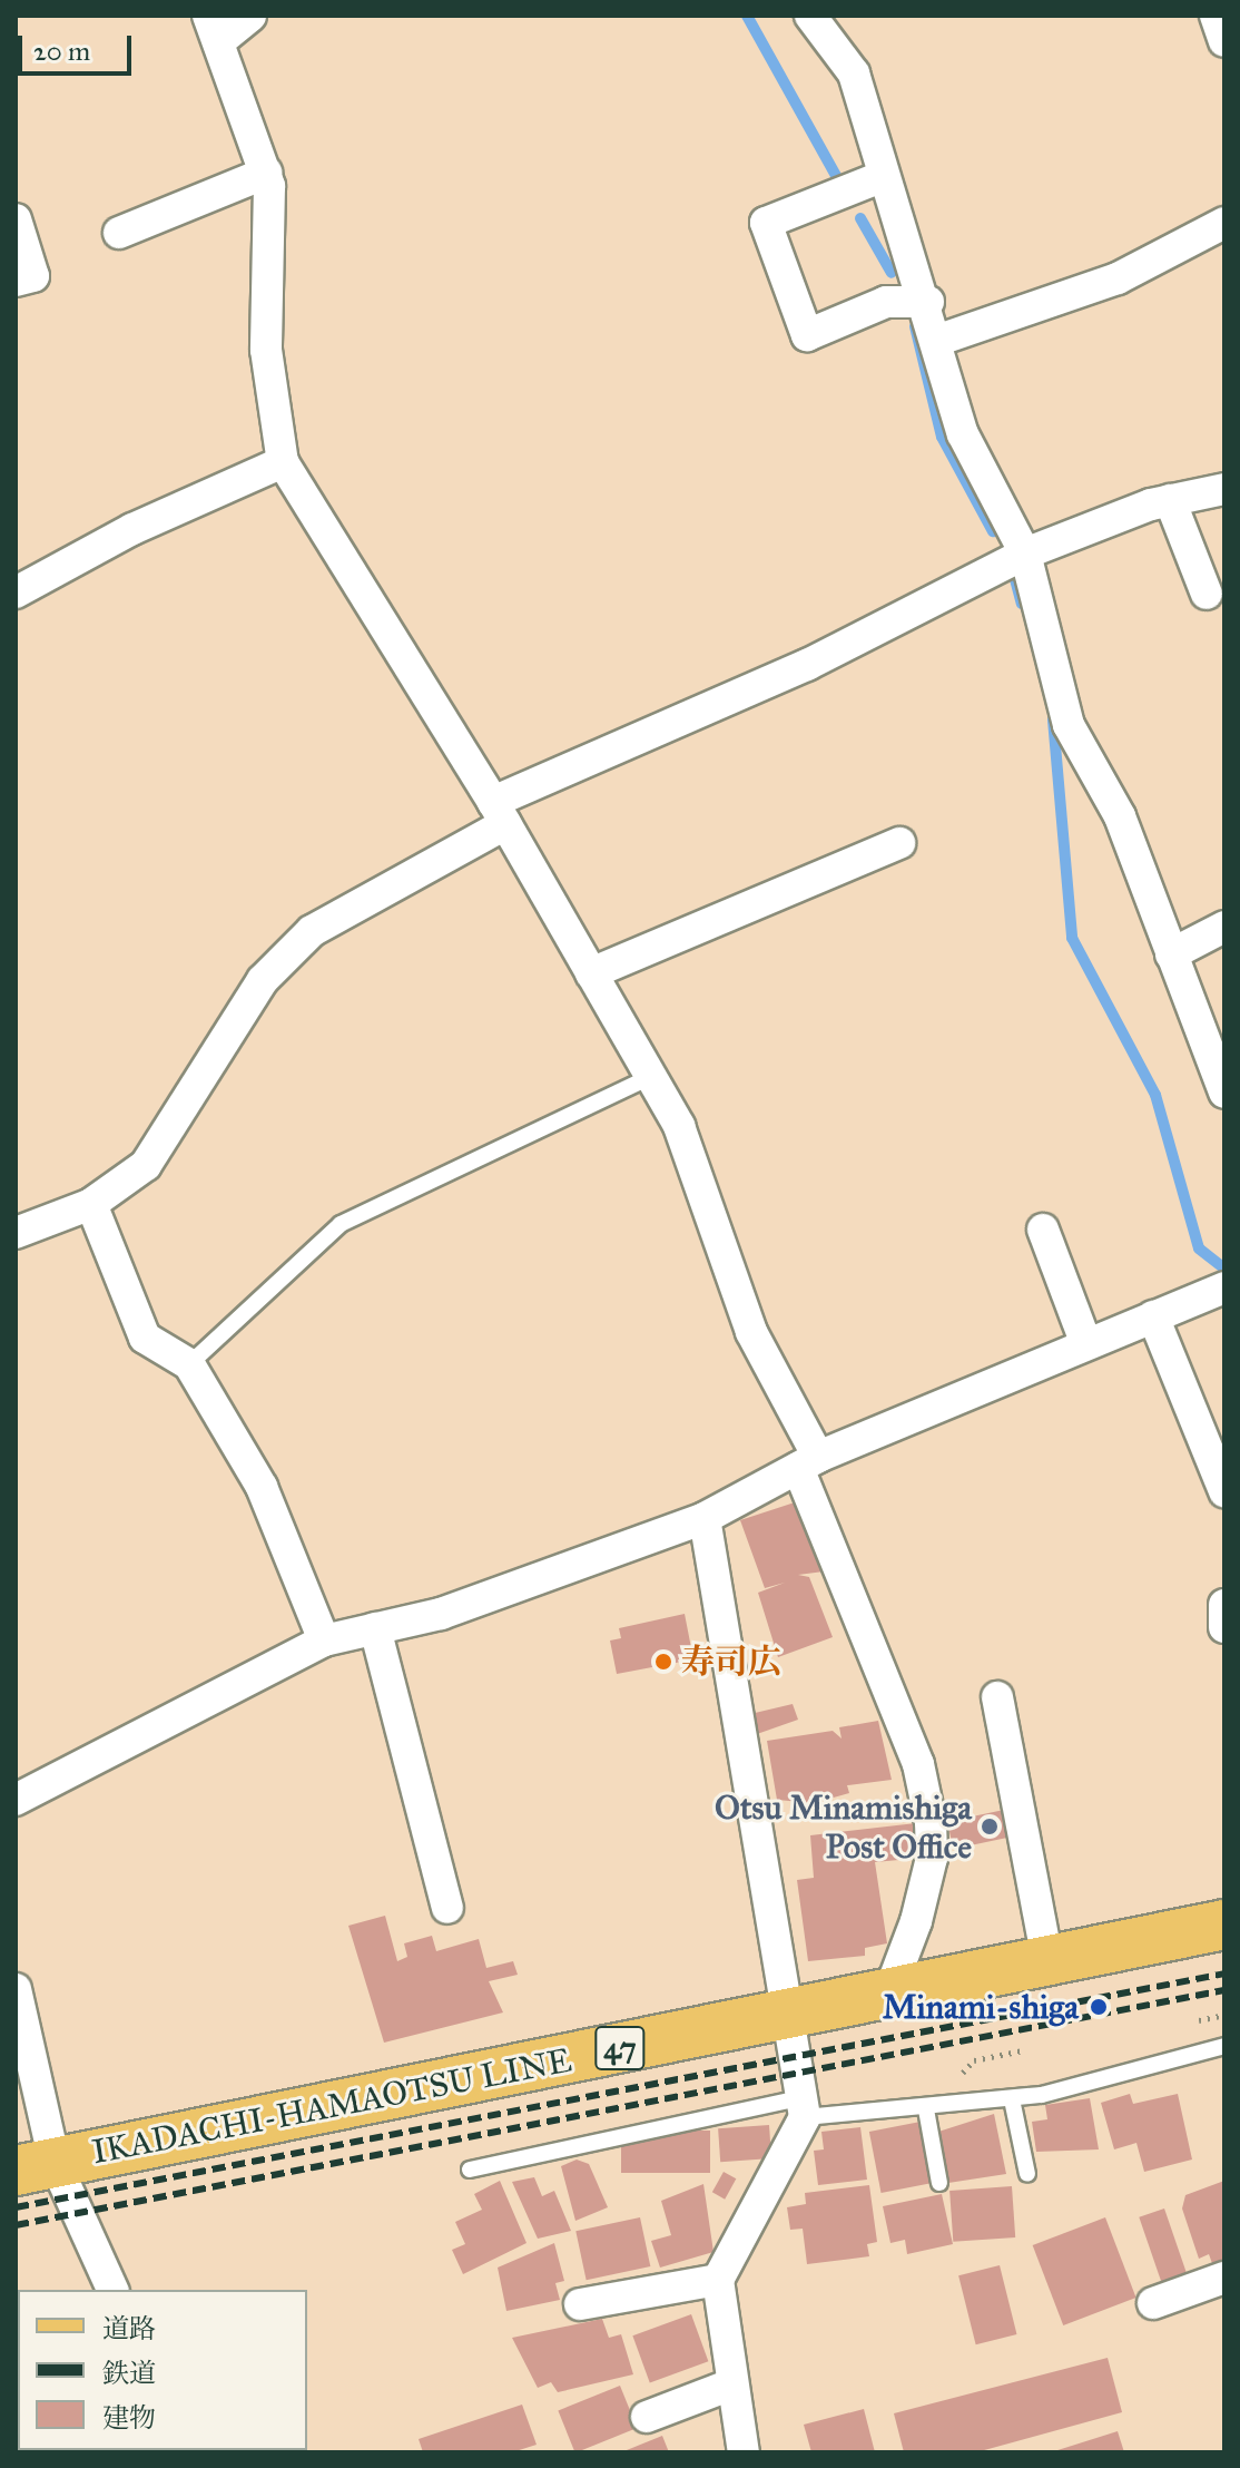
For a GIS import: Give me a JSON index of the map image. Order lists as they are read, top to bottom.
{
  "streets": {
    "main road": ["47", "IKADACHI-HAMAOTSU LINE"]
  },
  "places": ["寿司広", "Otsu Minamishiga Post Office", "Minami-shiga"],
  "legend": ["道路", "鉄道", "建物"],
  "scale_bar": "20 m"
}
